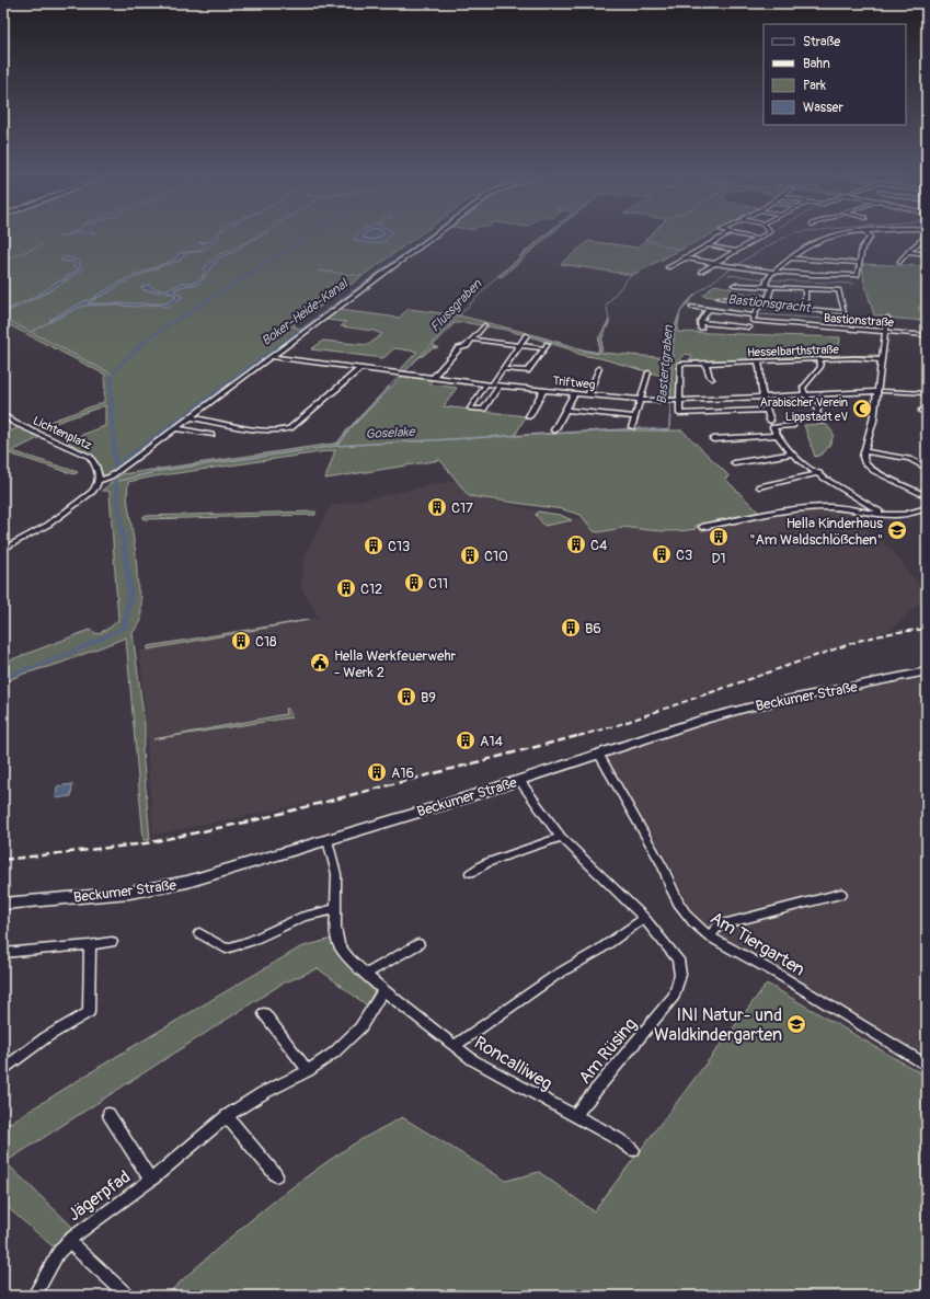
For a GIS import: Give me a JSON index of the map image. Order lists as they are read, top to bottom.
{
  "streets": {
    "main road": ["Beckumer Straße"],
    "street": [
      "Bastionstraße",
      "Hesselbarthstraße",
      "Triftweg",
      "Lichtenplatz",
      "Am Tiergarten",
      "Am Rüsing",
      "Roncalliweg",
      "Jägerpfad"
    ]
  },
  "crossings": [
    ["Hesselbarthstraße", "Triftweg"],
    ["Beckumer Straße", "Am Tiergarten"],
    ["Beckumer Straße", "Am Rüsing"],
    ["Beckumer Straße", "Roncalliweg"],
    ["Am Rüsing", "Roncalliweg"],
    ["Roncalliweg", "Jägerpfad"]
  ],
  "water": [
    "Bastionsgracht",
    "Flussgraben",
    "Boker-Heide-Kanal",
    "Bastertgraben",
    "Goselake"
  ],
  "places": {
    "mosque": ["Arabischer Verein Lippstadt eV"],
    "building": [
      "C17",
      "D1",
      "C4",
      "C13",
      "C3",
      "C10",
      "C11",
      "C12",
      "B6",
      "C18",
      "B9",
      "A14",
      "A16"
    ],
    "school or university": ["Hella Kinderhaus \"Am Waldschlößchen\"", "INI Natur- und Waldkindergarten"],
    "public building": ["Hella Werkfeuerwehr - Werk 2"]
  },
  "legend": [
    "Straße",
    "Bahn",
    "Park",
    "Wasser"
  ]
}
